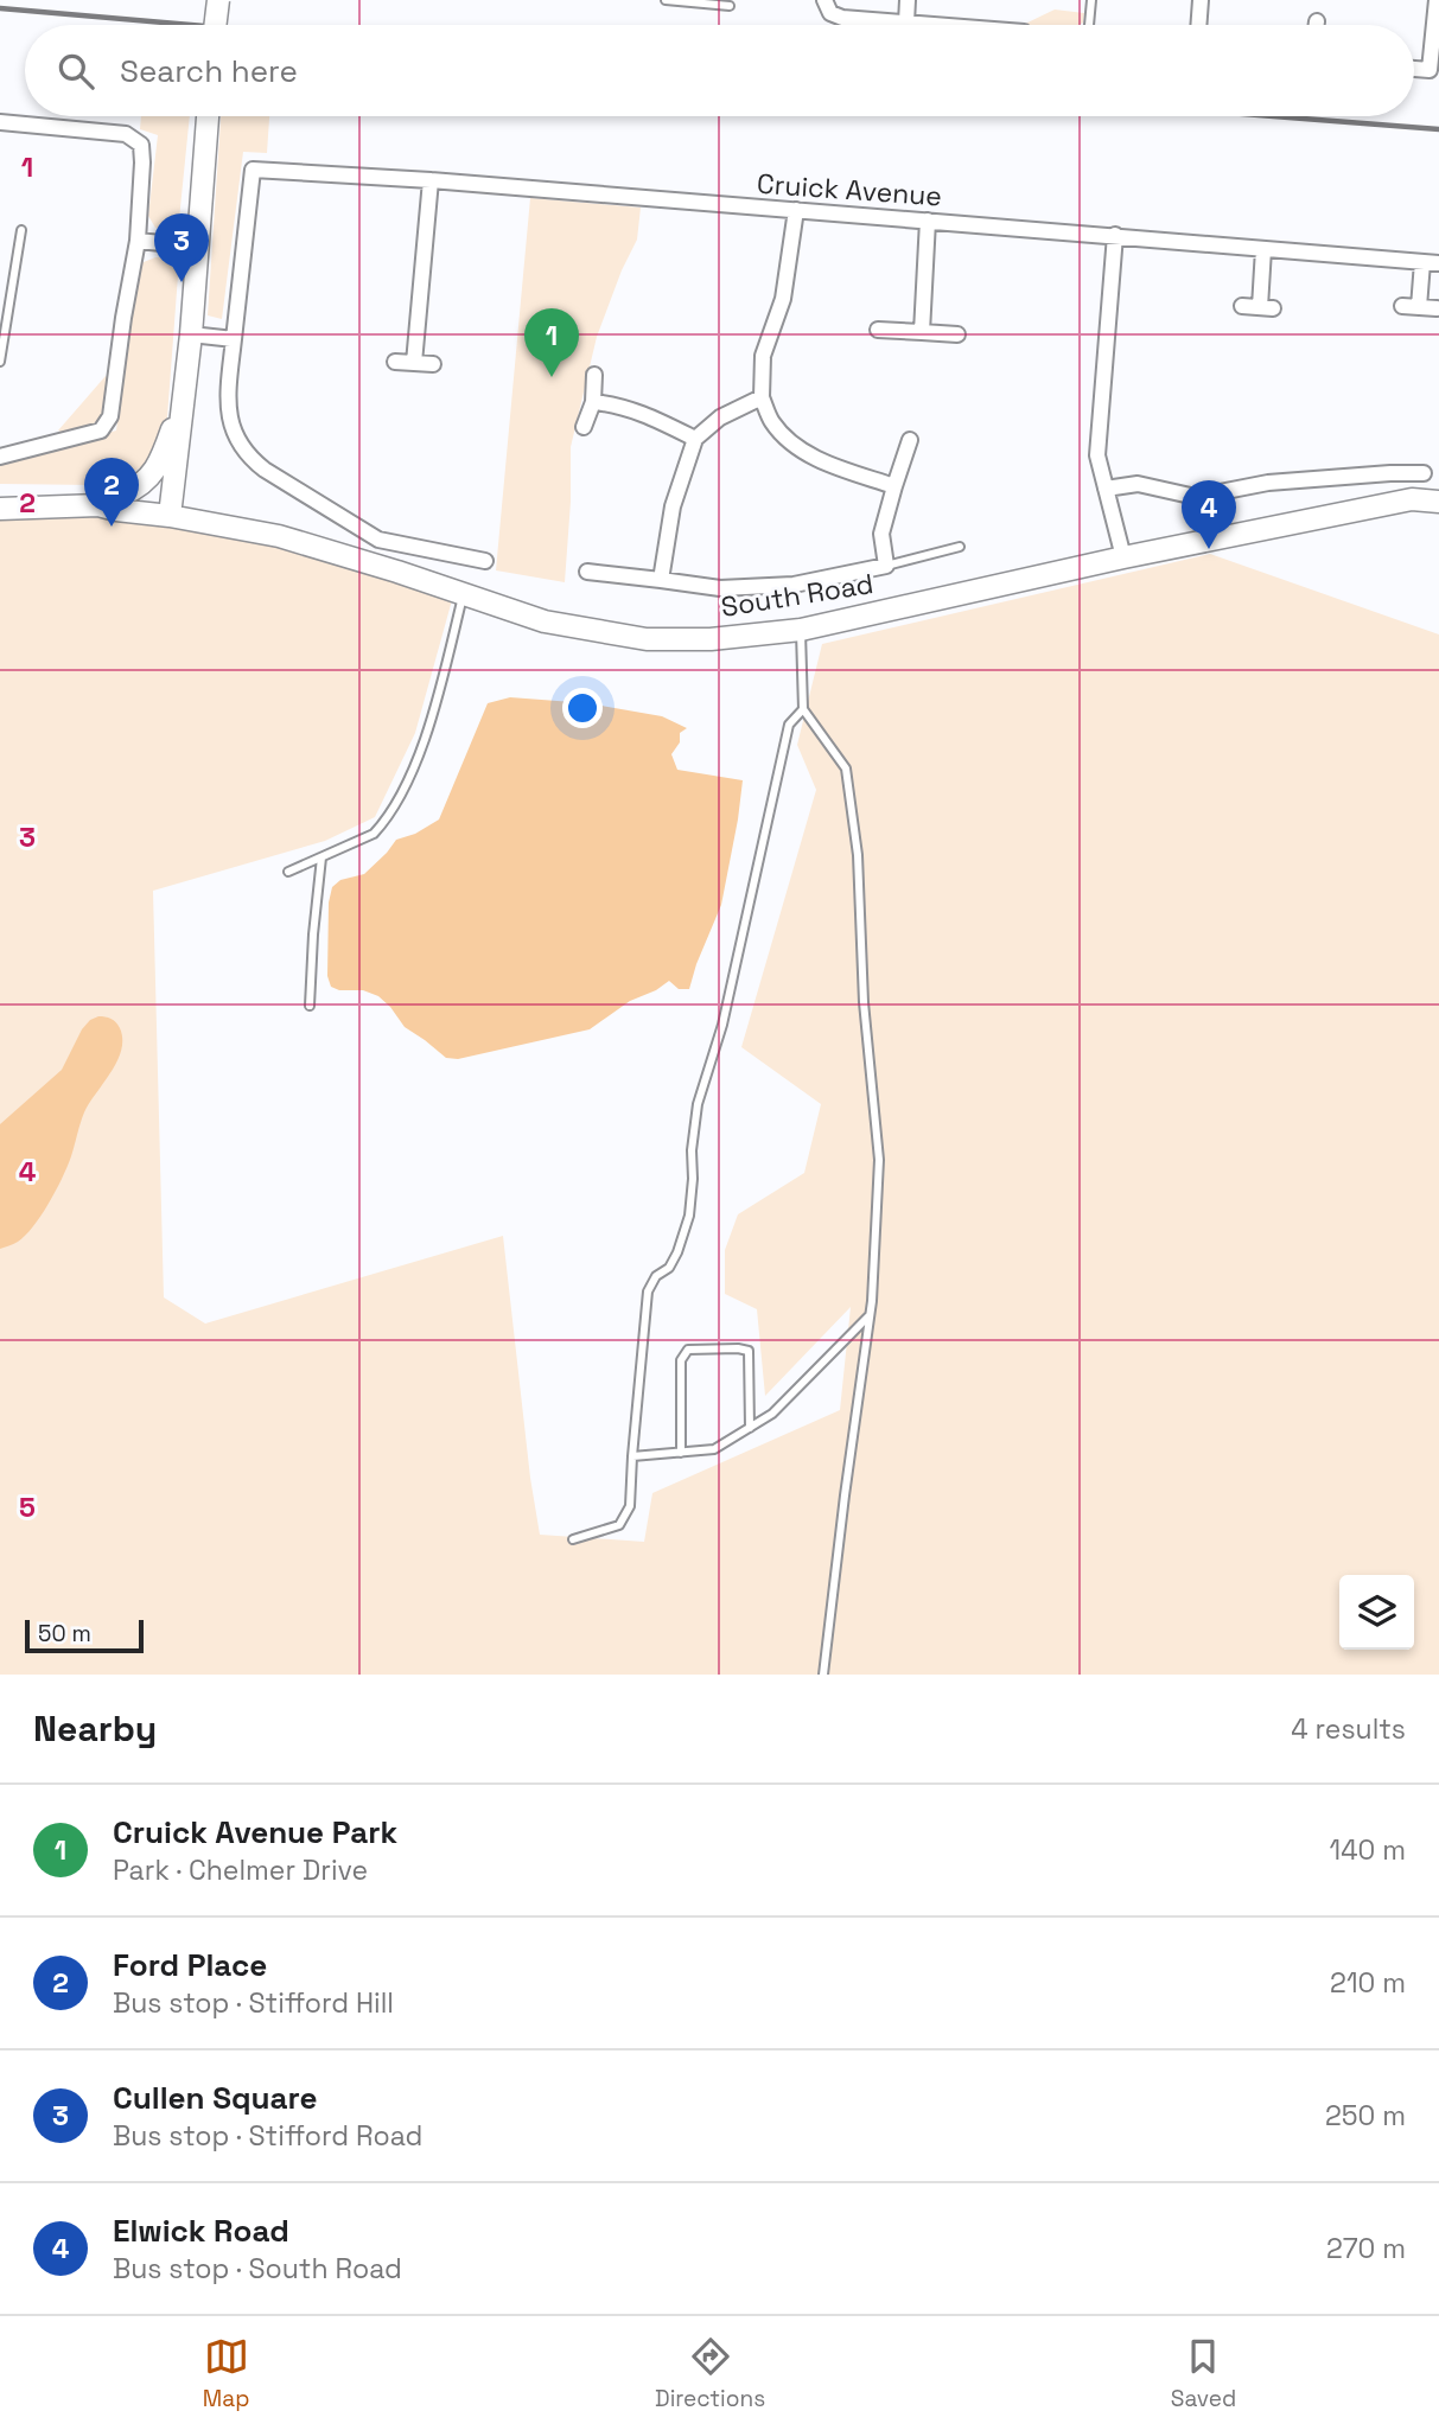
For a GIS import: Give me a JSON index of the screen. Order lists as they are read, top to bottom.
{
  "streets": {
    "main road": ["South Road"],
    "street": ["Cruick Avenue"]
  },
  "scale_bar": "50 m",
  "page": {
    "search": "Search here",
    "pins": [
      "3",
      "1",
      "2",
      "4"
    ],
    "scale": "50 m",
    "heading": ["Nearby", "4 results"],
    "list": [
      {
        "mark": "1",
        "name": "Cruick Avenue Park",
        "note": "Park · Chelmer Drive",
        "value": "140 m"
      },
      {
        "mark": "2",
        "name": "Ford Place",
        "note": "Bus stop · Stifford Hill",
        "value": "210 m"
      },
      {
        "mark": "3",
        "name": "Cullen Square",
        "note": "Bus stop · Stifford Road",
        "value": "250 m"
      },
      {
        "mark": "4",
        "name": "Elwick Road",
        "note": "Bus stop · South Road",
        "value": "270 m"
      }
    ],
    "nav": ["Map", "Directions", "Saved"]
  },
  "grid": {
    "rows": [
      "1",
      "2",
      "3",
      "4",
      "5"
    ]
  }
}
